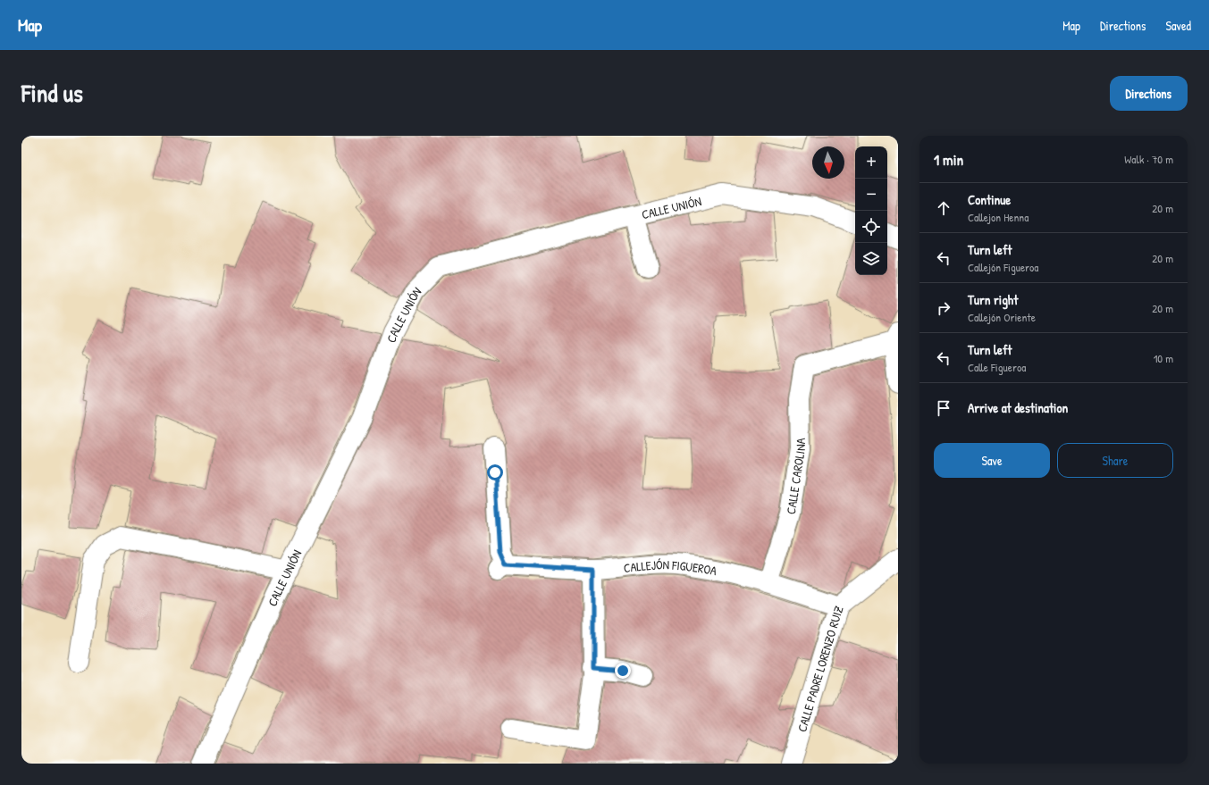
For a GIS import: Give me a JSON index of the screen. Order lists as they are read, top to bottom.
{
  "streets": {
    "street": [
      "CALLE UNIÓN",
      "CALLE CAROLINA",
      "CALLEJÓN FIGUEROA",
      "CALLE PADRE LORENZO RUIZ"
    ]
  },
  "crossings": [
    ["CALLE CAROLINA", "CALLEJÓN FIGUEROA"],
    ["CALLEJÓN FIGUEROA", "CALLE PADRE LORENZO RUIZ"]
  ],
  "north": "bottom",
  "page": {
    "header": "Map",
    "nav": ["Map", "Directions", "Saved"],
    "title": "Find us",
    "buttons": [
      "Directions",
      ["Save", "Share"]
    ],
    "heading": ["1 min", "Walk · 70 m"],
    "map_buttons": ["+", "−"],
    "list": [
      ["Continue", "Callejon Henna", "20 m"],
      ["Turn left", "Callejón Figueroa", "20 m"],
      ["Turn right", "Callejón Oriente", "20 m"],
      ["Turn left", "Calle Figueroa", "10 m"],
      "Arrive at destination"
    ]
  }
}
